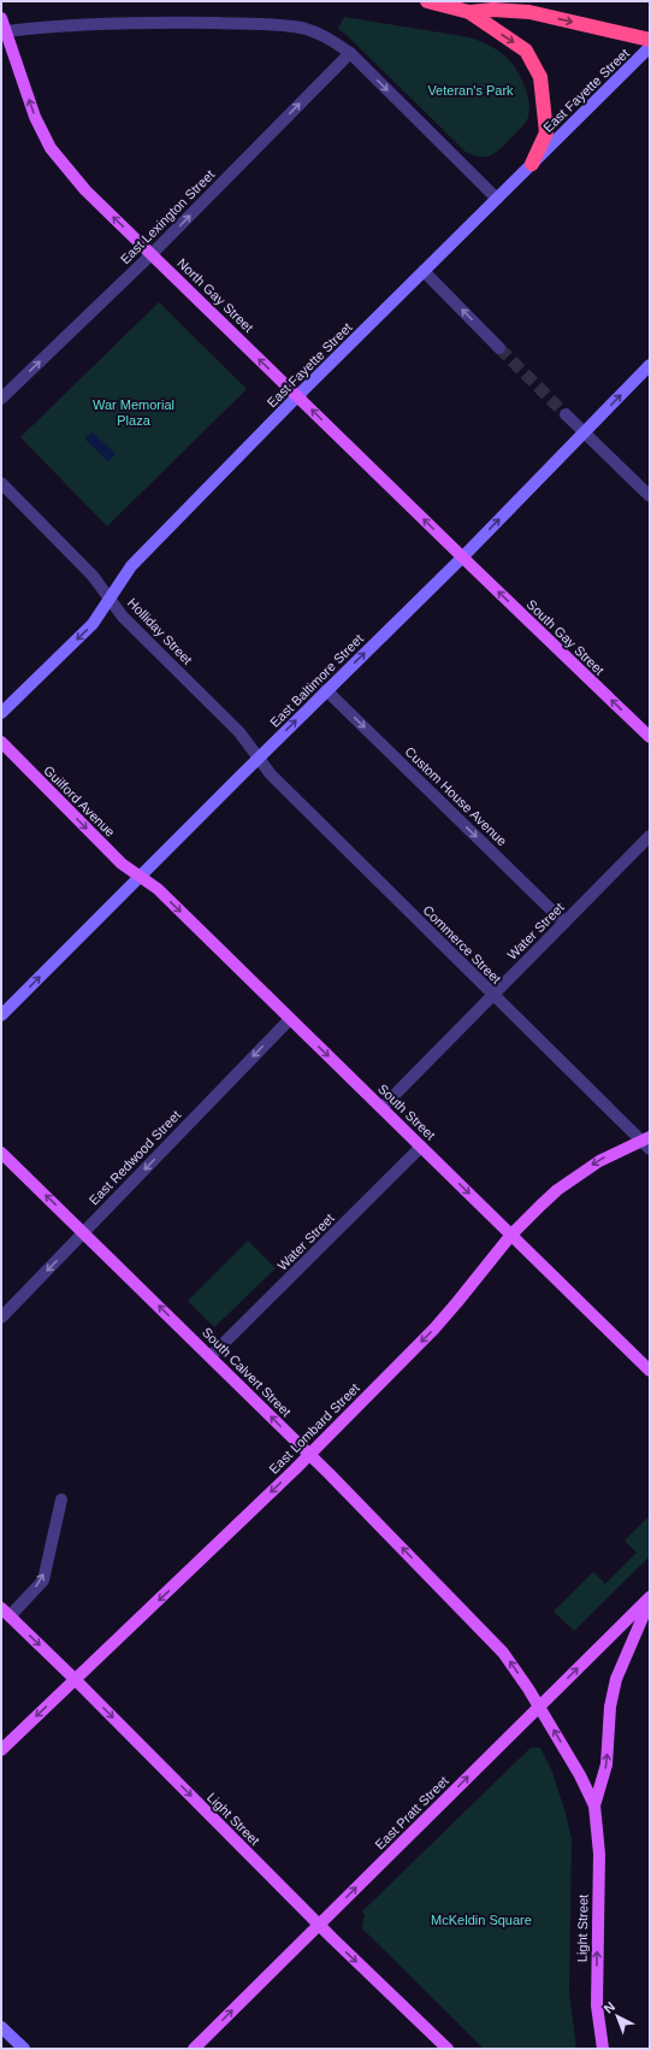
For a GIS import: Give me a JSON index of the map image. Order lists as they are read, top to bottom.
{
  "streets": {
    "main road": [
      "East Fayette Street",
      "North Gay Street",
      "South Gay Street",
      "East Baltimore Street",
      "Guilford Avenue",
      "South Street",
      "South Calvert Street",
      "East Lombard Street",
      "East Pratt Street",
      "Light Street"
    ],
    "street": [
      "East Lexington Street",
      "Holliday Street",
      "Custom House Avenue",
      "Water Street",
      "Commerce Street",
      "East Redwood Street"
    ]
  },
  "crossings": [
    ["East Fayette Street", "North Gay Street"],
    ["East Fayette Street", "Holliday Street"],
    ["East Lexington Street", "North Gay Street"],
    ["North Gay Street", "South Gay Street"],
    ["North Gay Street", "East Baltimore Street"],
    ["Holliday Street", "East Baltimore Street"],
    ["Holliday Street", "Commerce Street"],
    ["South Gay Street", "East Baltimore Street"],
    ["East Baltimore Street", "Custom House Avenue"],
    ["East Baltimore Street", "Guilford Avenue"],
    ["East Baltimore Street", "Commerce Street"],
    ["East Baltimore Street", "South Street"],
    ["Custom House Avenue", "Water Street"],
    ["Guilford Avenue", "South Street"],
    ["Water Street", "Commerce Street"],
    ["Water Street", "South Street"],
    ["Water Street", "South Calvert Street"],
    ["Commerce Street", "East Lombard Street"],
    ["South Street", "East Redwood Street"],
    ["South Street", "East Lombard Street"],
    ["East Redwood Street", "South Calvert Street"],
    ["South Calvert Street", "East Lombard Street"],
    ["South Calvert Street", "East Pratt Street"],
    ["South Calvert Street", "Light Street"],
    ["East Lombard Street", "Light Street"],
    ["East Pratt Street", "Light Street"]
  ],
  "one_way": [
    "East Lexington Street",
    "North Gay Street",
    "South Gay Street",
    "East Baltimore Street",
    "Custom House Avenue",
    "Guilford Avenue",
    "South Street",
    "East Redwood Street",
    "South Calvert Street",
    "East Lombard Street",
    "East Pratt Street"
  ],
  "parks": ["Veteran's Park", "War Memorial Plaza", "McKeldin Square"],
  "north": "top left"
}
